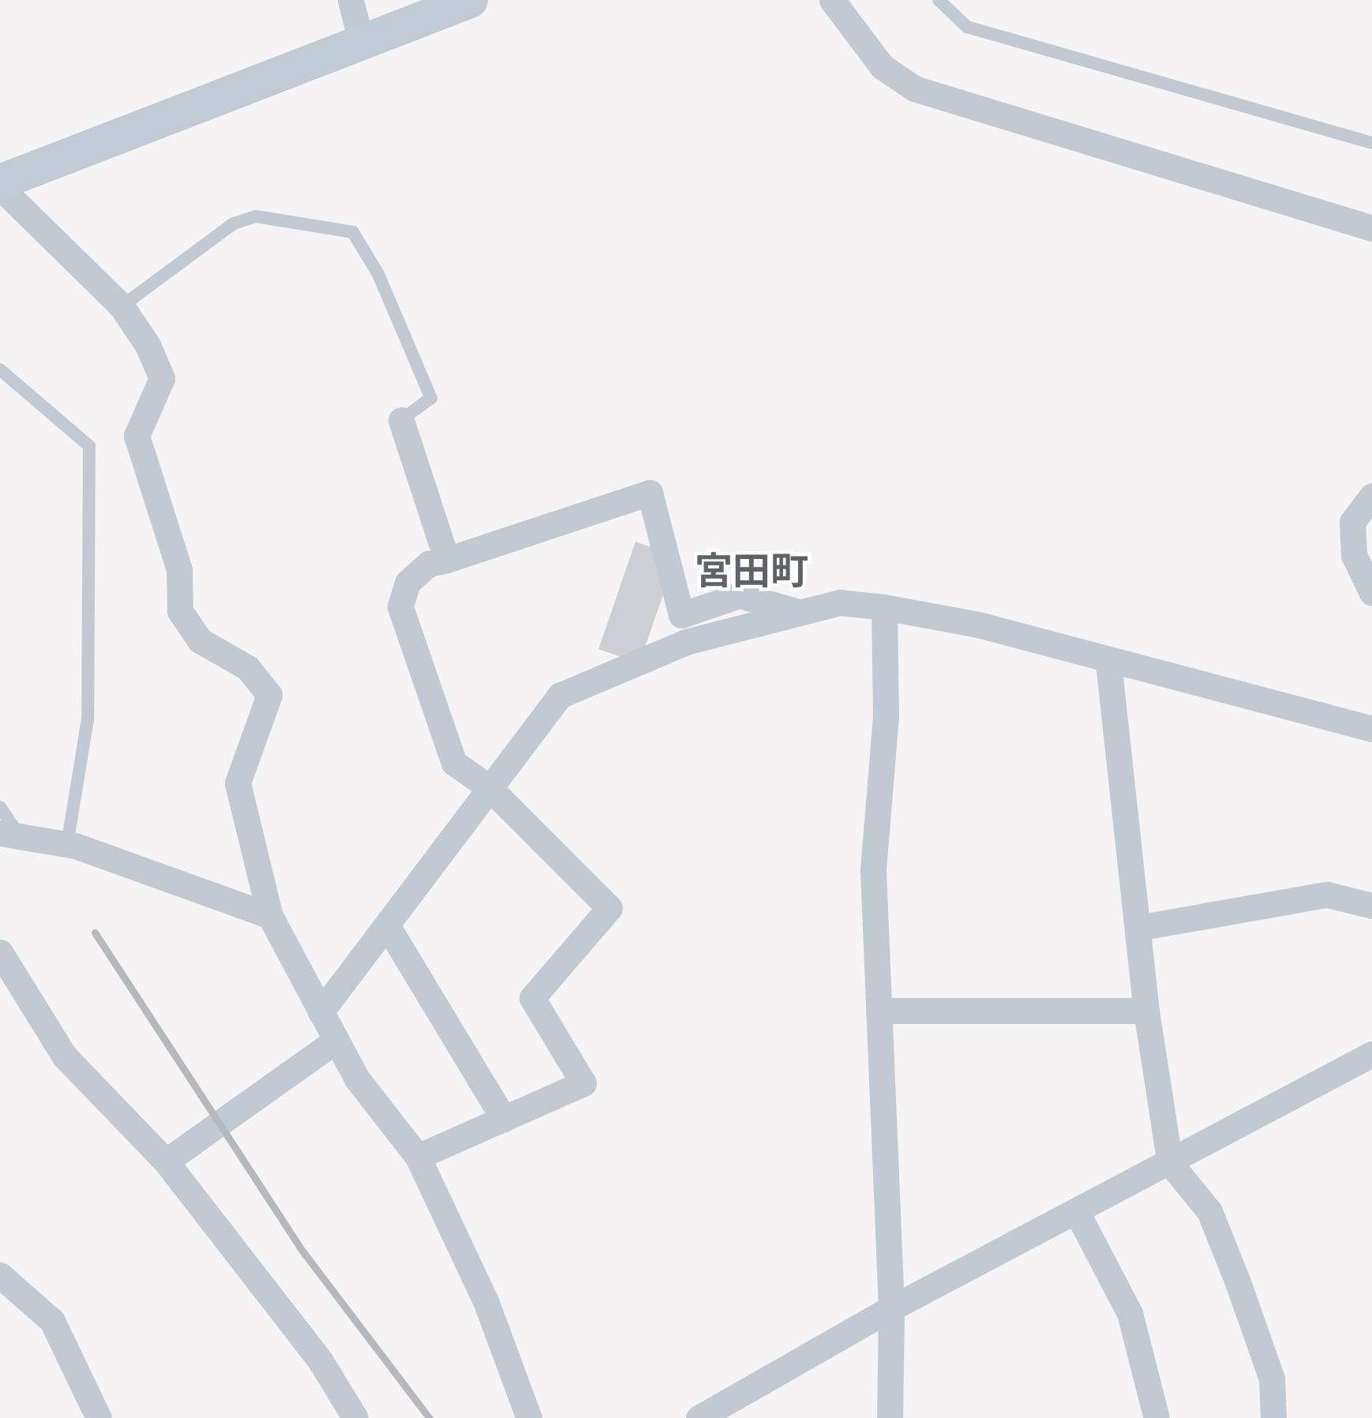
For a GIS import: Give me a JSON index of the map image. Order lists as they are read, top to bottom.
{
  "districts": ["宮田町"]
}
